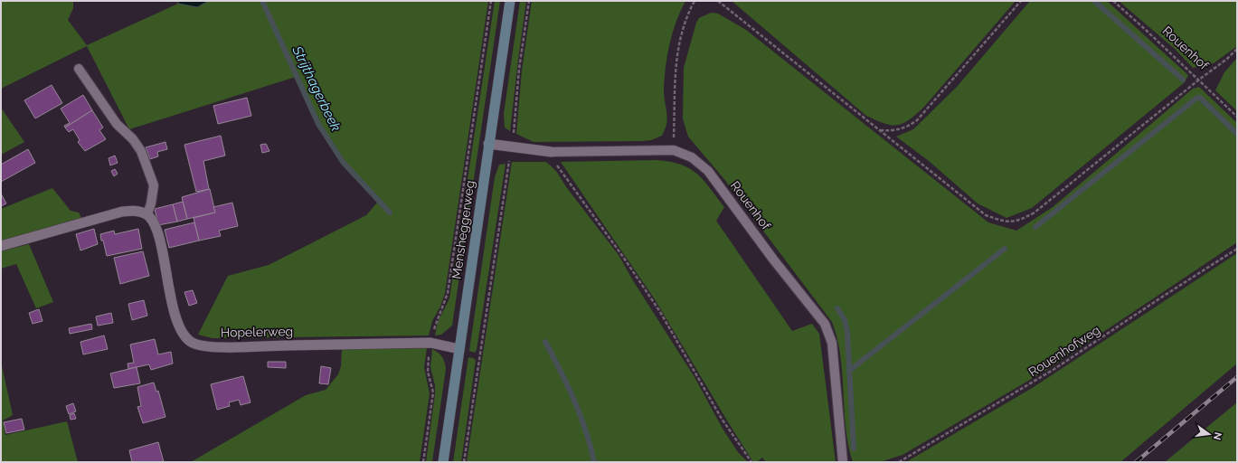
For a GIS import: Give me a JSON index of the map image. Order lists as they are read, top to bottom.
{
  "streets": {
    "main road": ["Mensheggerweg"],
    "street": ["Rouenhof", "Hopelerweg"],
    "path": ["Rouenhofweg"]
  },
  "crossings": [
    ["Rouenhof", "Mensheggerweg"],
    ["Mensheggerweg", "Hopelerweg"]
  ],
  "water": ["Strijthagerbeek"],
  "north": "right"
}
